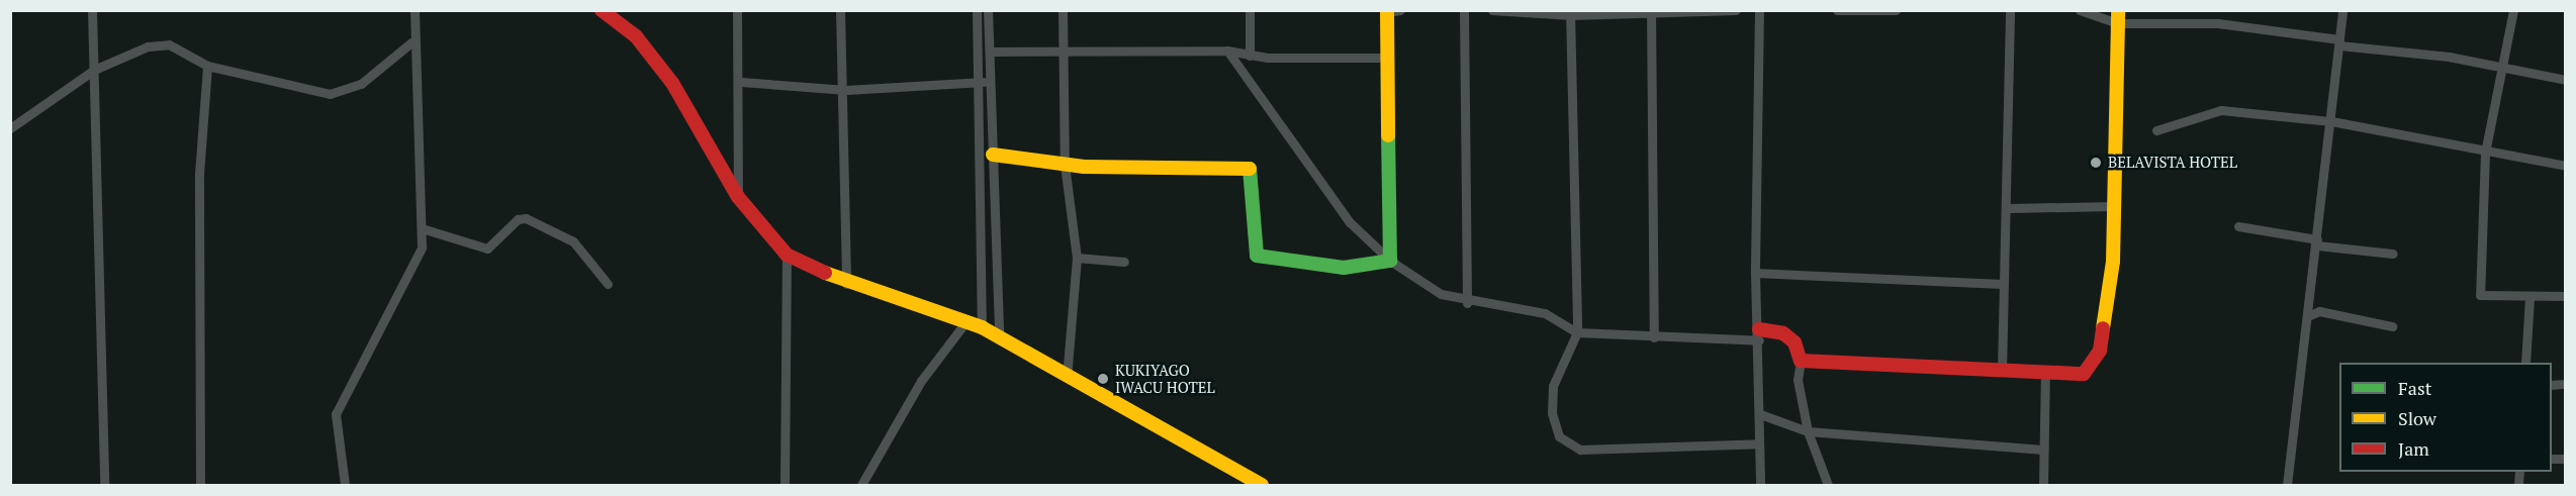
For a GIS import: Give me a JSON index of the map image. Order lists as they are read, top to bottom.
{
  "places": ["BELAVISTA HOTEL", "KUKIYAGO IWACU HOTEL"],
  "legend": ["Fast", "Slow", "Jam"]
}
